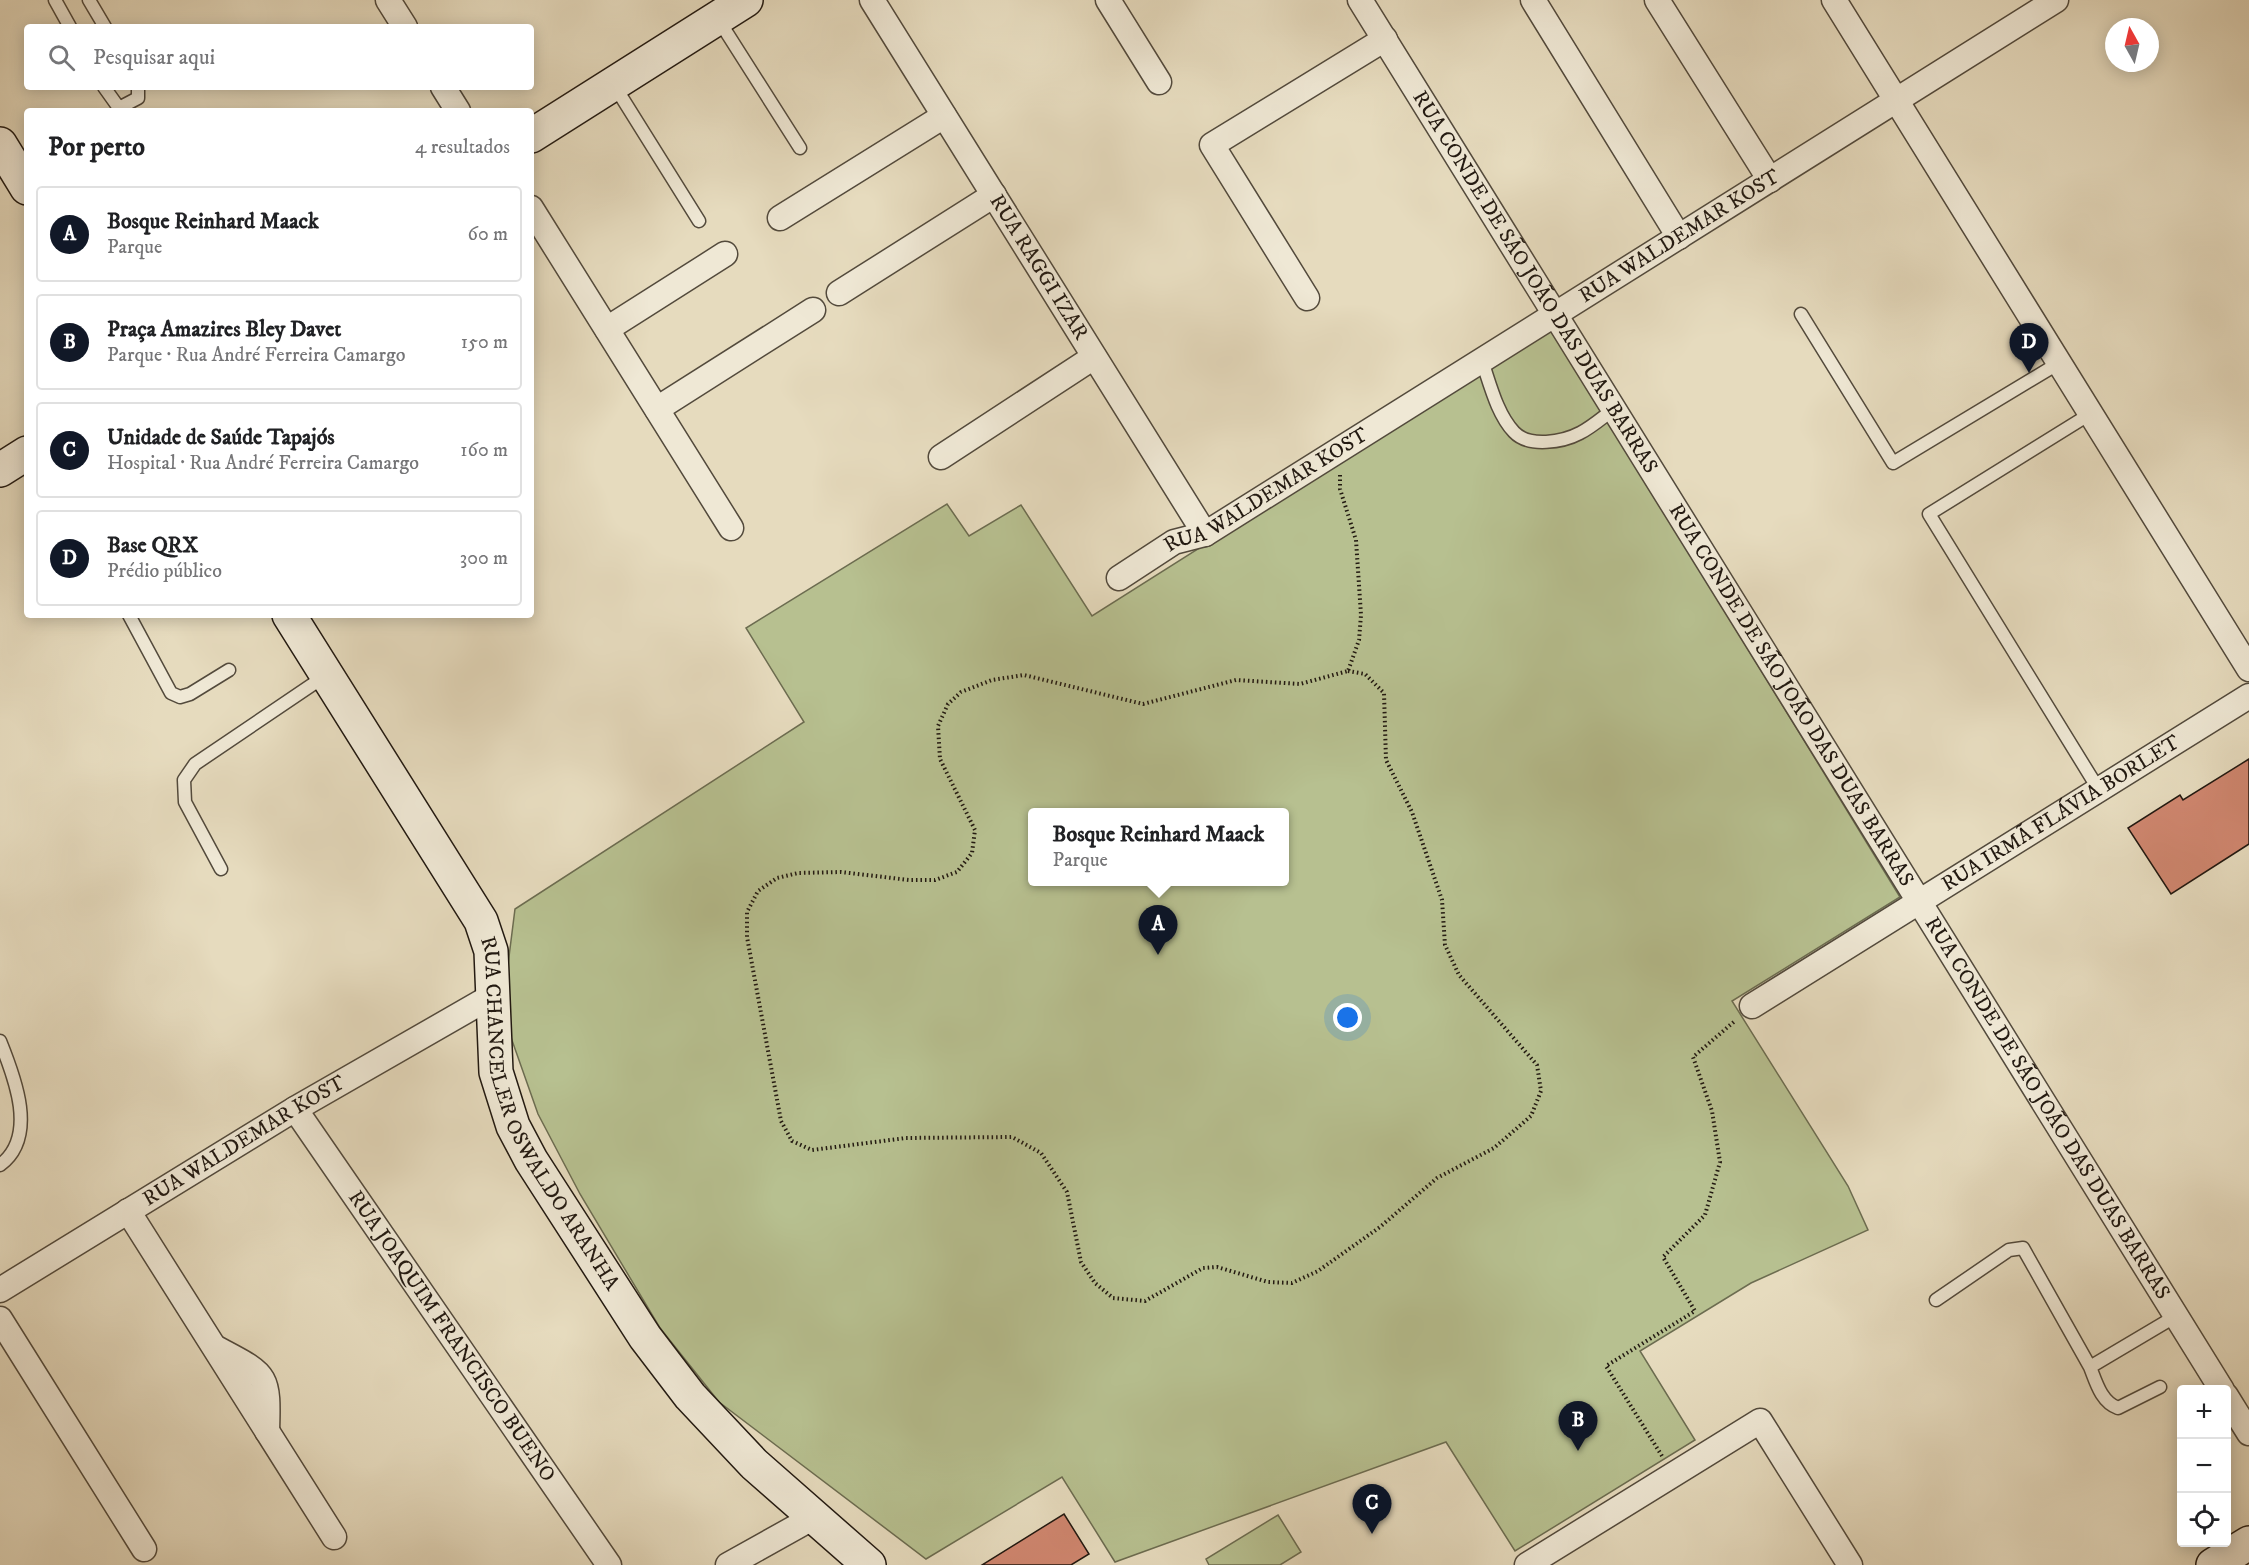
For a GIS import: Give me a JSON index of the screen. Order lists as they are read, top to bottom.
{
  "streets": {
    "street": [
      "RUA WALDEMAR KOST",
      "RUA RAGGI IZAR",
      "RUA CONDE DE SÃO JOÃO DAS DUAS BARRAS",
      "RUA IRMÃ FLÁVIA BORLET",
      "RUA CHANCELER OSWALDO ARANHA",
      "RUA JOAQUIM FRANCISCO BUENO"
    ]
  },
  "crossings": [
    ["RUA WALDEMAR KOST", "RUA RAGGI IZAR"],
    ["RUA WALDEMAR KOST", "RUA CONDE DE SÃO JOÃO DAS DUAS BARRAS"],
    ["RUA WALDEMAR KOST", "RUA CHANCELER OSWALDO ARANHA"],
    ["RUA WALDEMAR KOST", "RUA JOAQUIM FRANCISCO BUENO"],
    ["RUA CONDE DE SÃO JOÃO DAS DUAS BARRAS", "RUA IRMÃ FLÁVIA BORLET"]
  ],
  "north": "top",
  "page": {
    "search": "Pesquisar aqui",
    "heading": ["Por perto", "4 resultados"],
    "list": [
      {
        "mark": "A",
        "name": "Bosque Reinhard Maack",
        "note": "Parque",
        "value": "60 m"
      },
      {
        "mark": "B",
        "name": "Praça Amazires Bley Davet",
        "note": "Parque · Rua André Ferreira Camargo",
        "value": "150 m"
      },
      {
        "mark": "C",
        "name": "Unidade de Saúde Tapajós",
        "note": "Hospital · Rua André Ferreira Camargo",
        "value": "160 m"
      },
      {
        "mark": "D",
        "name": "Base QRX",
        "note": "Prédio público",
        "value": "300 m"
      }
    ],
    "pins": [
      "D",
      "A",
      "B",
      "C"
    ],
    "popup": ["Bosque Reinhard Maack", "Parque"],
    "map_buttons": ["+", "−"]
  }
}
